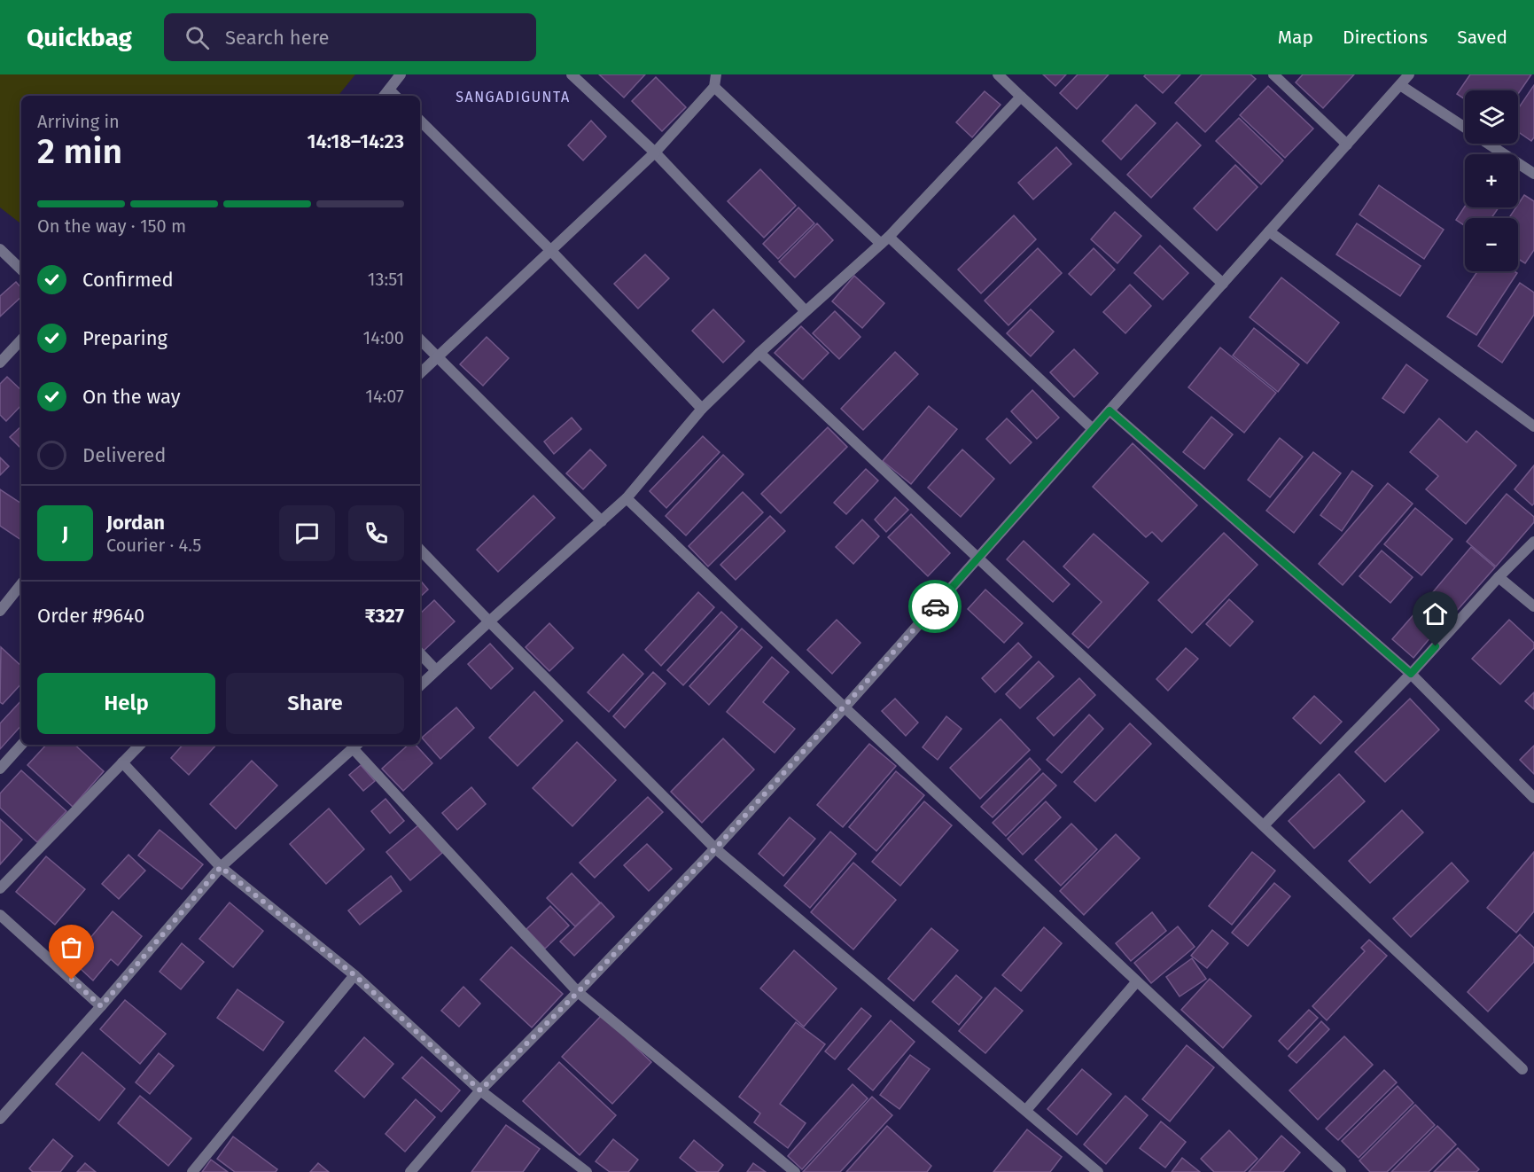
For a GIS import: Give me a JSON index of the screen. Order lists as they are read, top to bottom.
{
  "districts": ["SANGADIGUNTA"],
  "page": {
    "header": "Quickbag",
    "search": "Search here",
    "nav": ["Map", "Directions", "Saved"],
    "map_buttons": ["+", "−"],
    "heading": ["2 min", "Arriving in", "14:18–14:23"],
    "panel": [
      "Jordan",
      "Courier · 4.5",
      "Order #9640",
      "₹327"
    ],
    "bar": "On the way · 150 m",
    "list": [
      ["Confirmed", "13:51"],
      ["Preparing", "14:00"],
      ["On the way", "14:07"],
      "Delivered"
    ],
    "round": "J",
    "buttons": ["Help", "Share"]
  }
}
